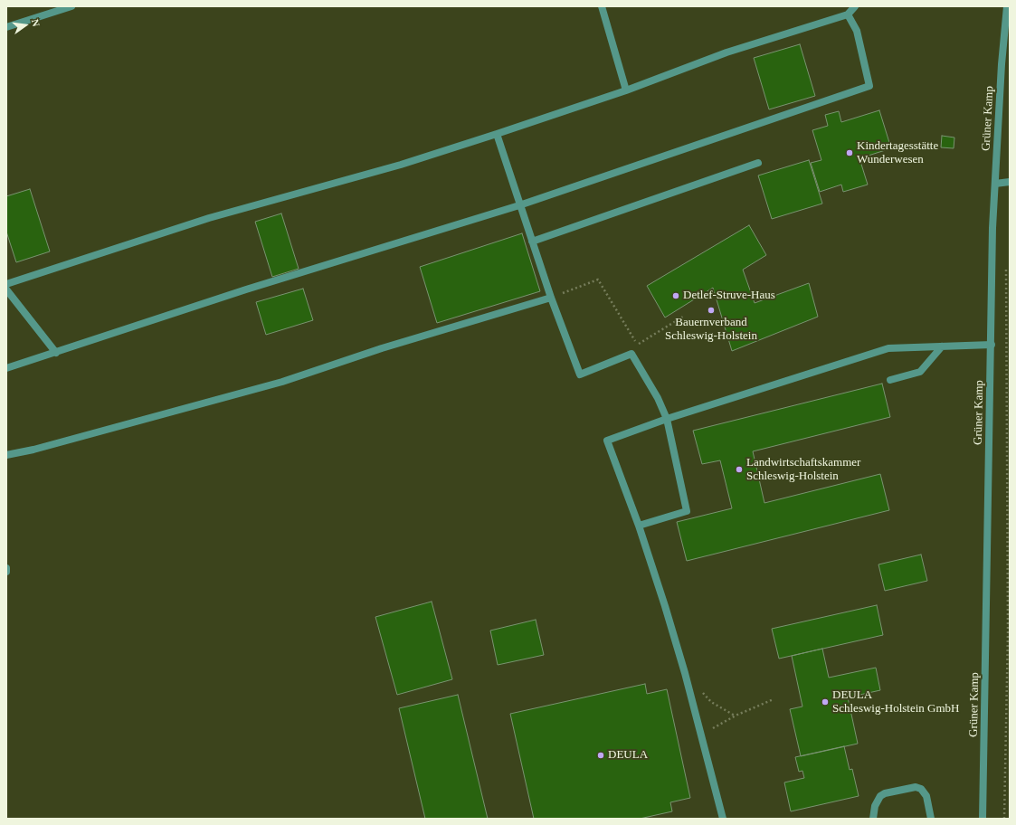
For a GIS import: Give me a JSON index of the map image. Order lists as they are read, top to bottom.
{
  "streets": {
    "street": ["Grüner Kamp"]
  },
  "places": [
    "Kindertagesstätte Wunderwesen",
    "Detlef-Struve-Haus",
    "Bauernverband Schleswig-Holstein",
    "Landwirtschaftskammer Schleswig-Holstein",
    "DEULA Schleswig-Holstein GmbH",
    "DEULA"
  ],
  "north": "right"
}
